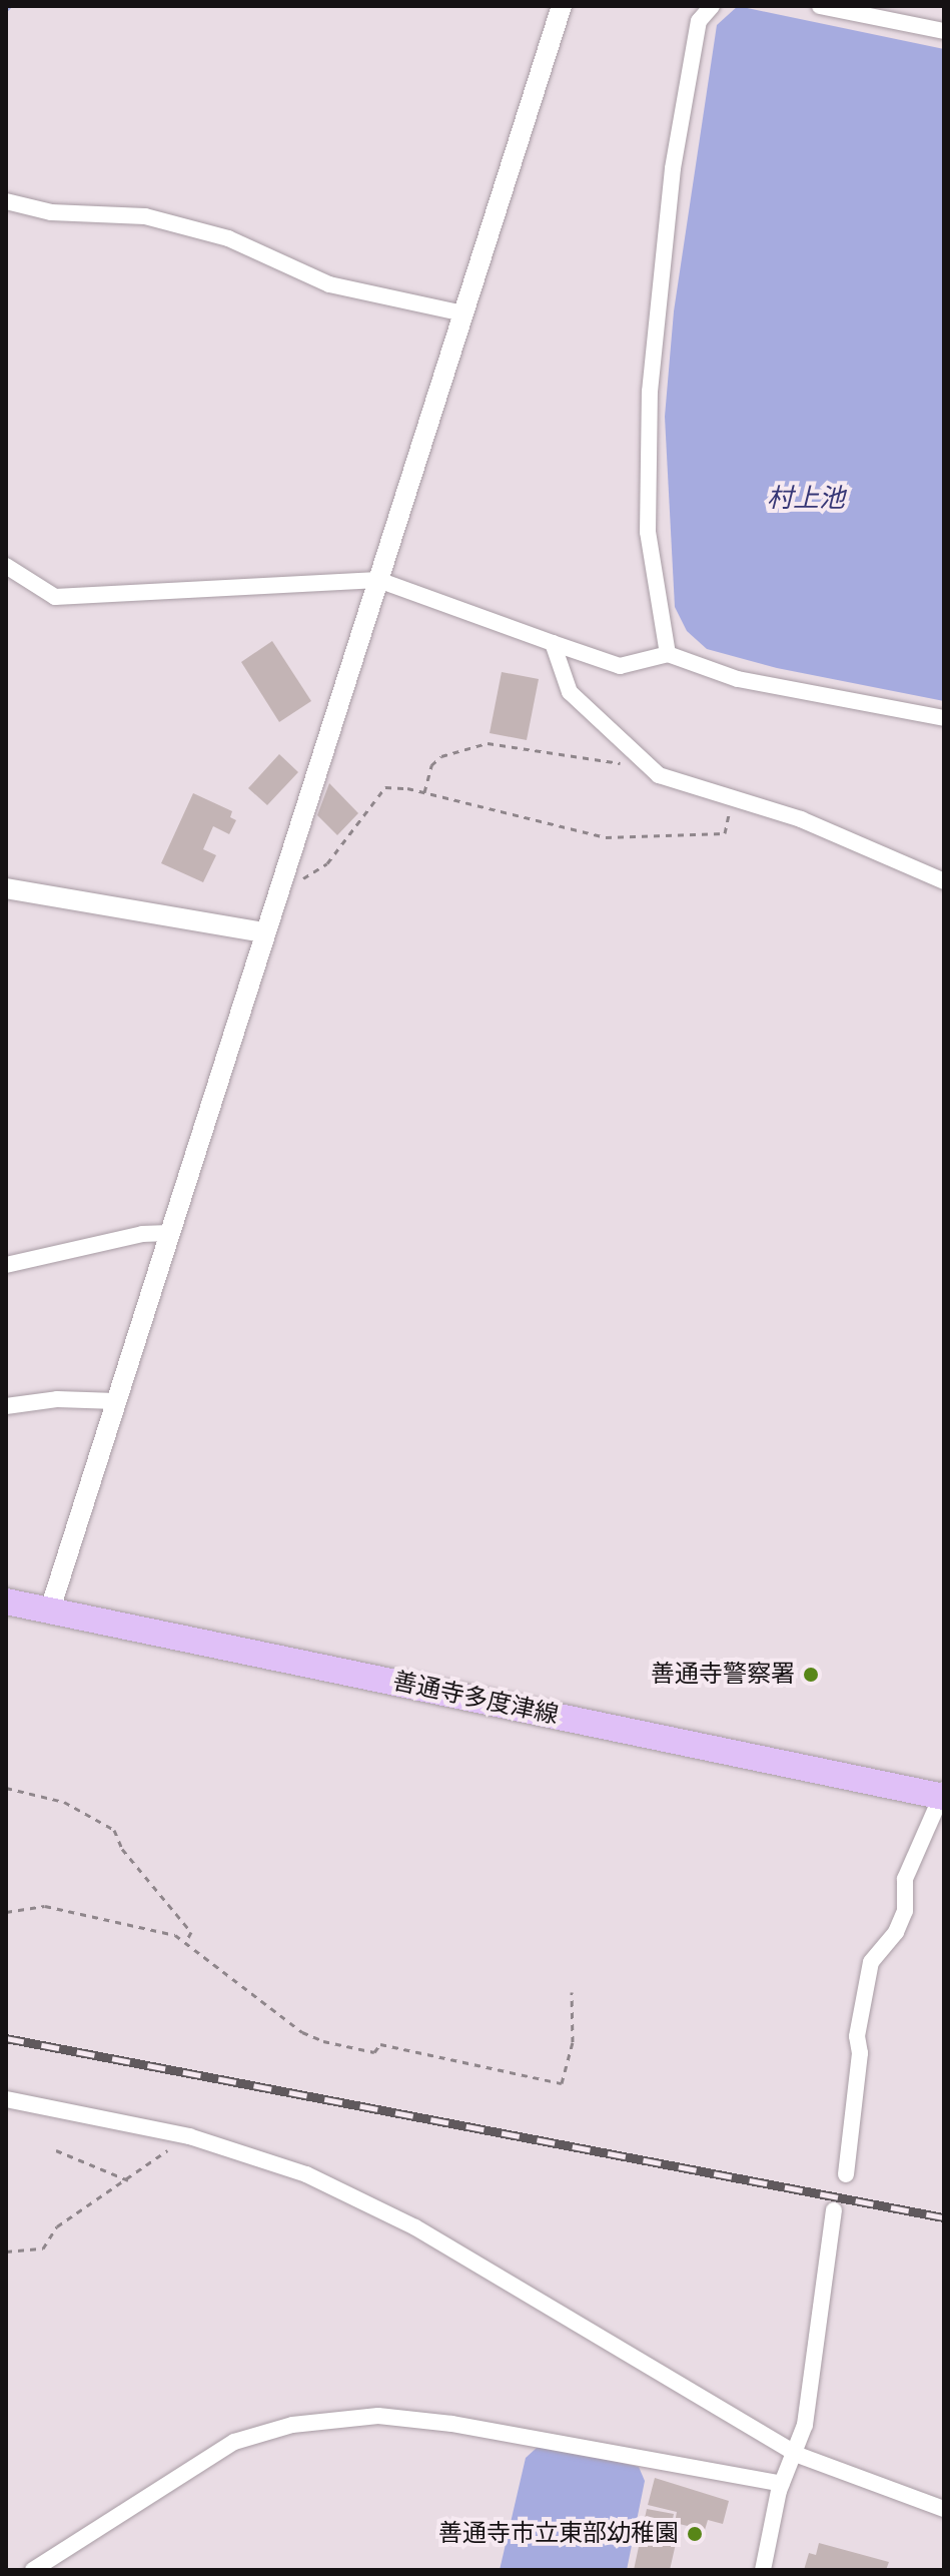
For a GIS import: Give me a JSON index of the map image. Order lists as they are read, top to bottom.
{
  "streets": {
    "main road": ["善通寺多度津線"]
  },
  "water": ["村上池"],
  "places": ["善通寺警察署", "善通寺市立東部幼稚園"]
}
